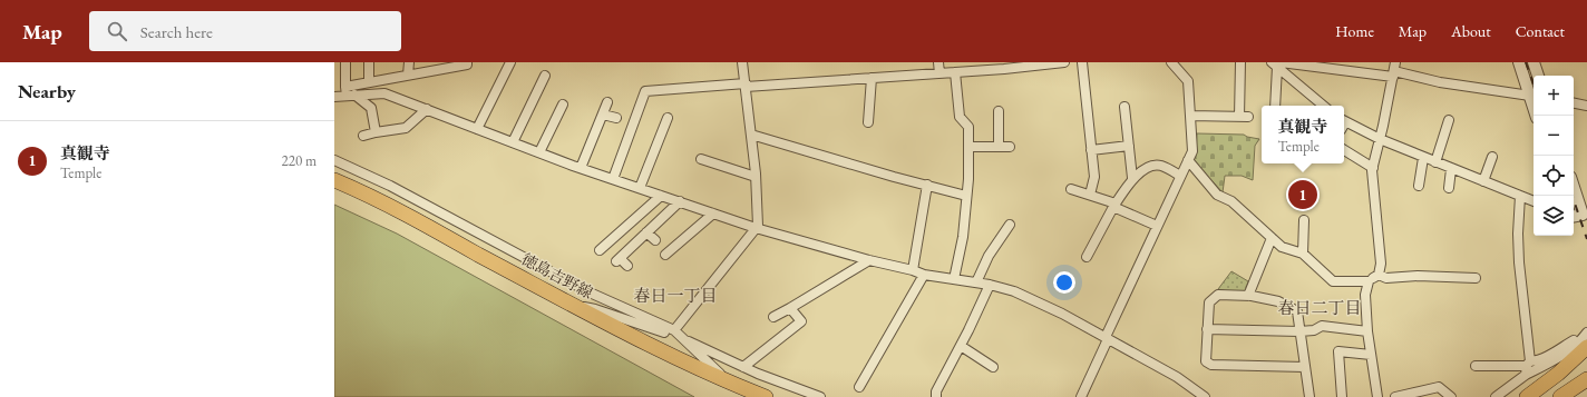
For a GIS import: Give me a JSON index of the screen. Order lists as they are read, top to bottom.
{
  "streets": {
    "main road": ["徳島吉野線"]
  },
  "districts": ["春日一丁目", "春日二丁目"],
  "page": {
    "header": "Map",
    "search": "Search here",
    "nav": [
      "Home",
      "Map",
      "About",
      "Contact"
    ],
    "heading": "Nearby",
    "map_buttons": ["+", "−"],
    "popup": ["真観寺", "Temple"],
    "list": [
      {
        "mark": "1",
        "name": "真観寺",
        "note": "Temple",
        "value": "220 m"
      }
    ],
    "pins": "1"
  }
}
